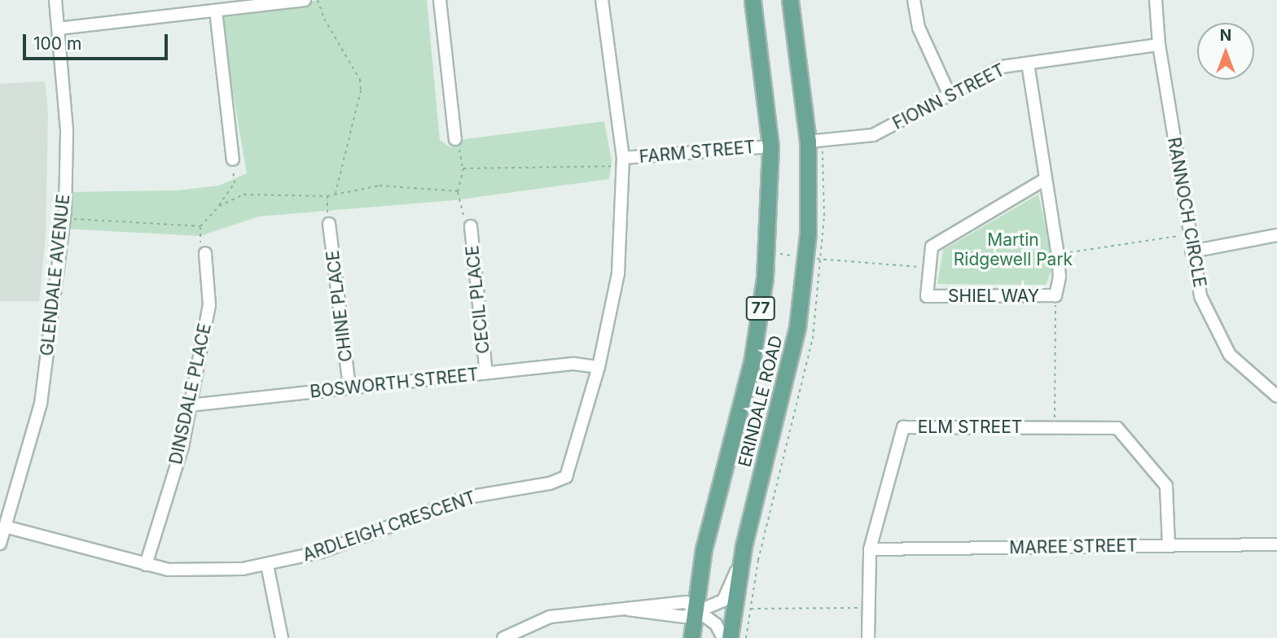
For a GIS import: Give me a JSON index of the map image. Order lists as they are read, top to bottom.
{
  "streets": {
    "main road": ["77", "ERINDALE ROAD"],
    "street": [
      "FIONN STREET",
      "FARM STREET",
      "RANNOCH CIRCLE",
      "GLENDALE AVENUE",
      "SHIEL WAY",
      "CECIL PLACE",
      "CHINE PLACE",
      "BOSWORTH STREET",
      "DINSDALE PLACE",
      "ELM STREET",
      "ARDLEIGH CRESCENT",
      "MAREE STREET"
    ]
  },
  "crossings": [
    ["FIONN STREET", "RANNOCH CIRCLE"],
    ["FIONN STREET", "SHIEL WAY"],
    ["FIONN STREET", "ERINDALE ROAD"],
    ["FARM STREET", "ERINDALE ROAD"],
    ["FARM STREET", "ARDLEIGH CRESCENT"],
    ["GLENDALE AVENUE", "ARDLEIGH CRESCENT"],
    ["CECIL PLACE", "BOSWORTH STREET"],
    ["CHINE PLACE", "BOSWORTH STREET"],
    ["BOSWORTH STREET", "DINSDALE PLACE"],
    ["BOSWORTH STREET", "ARDLEIGH CRESCENT"],
    ["DINSDALE PLACE", "ARDLEIGH CRESCENT"],
    ["ELM STREET", "MAREE STREET"]
  ],
  "parks": ["Martin Ridgewell Park"],
  "scale_bar": "100 m",
  "north": "top"
}
